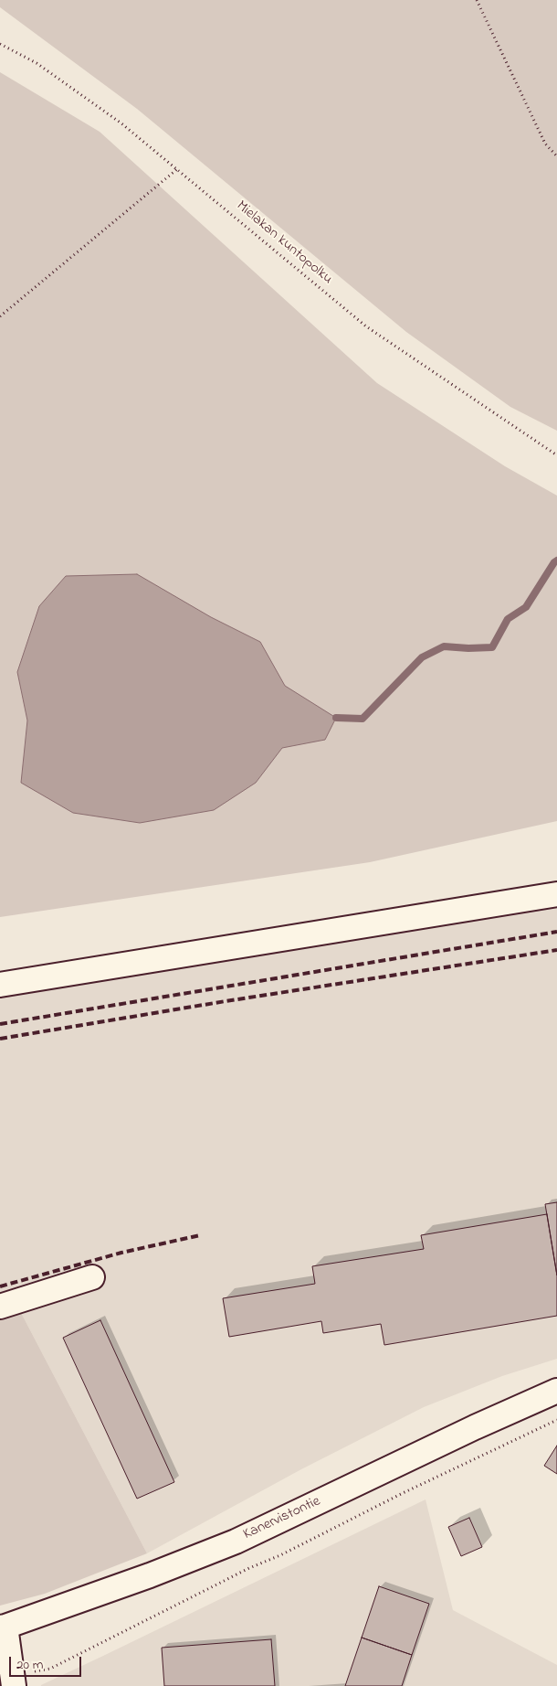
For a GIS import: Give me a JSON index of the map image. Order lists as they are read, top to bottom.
{
  "streets": {
    "street": ["Kanervistontie"],
    "path": ["Mielakan kuntopolku"]
  },
  "scale_bar": "20 m"
}
